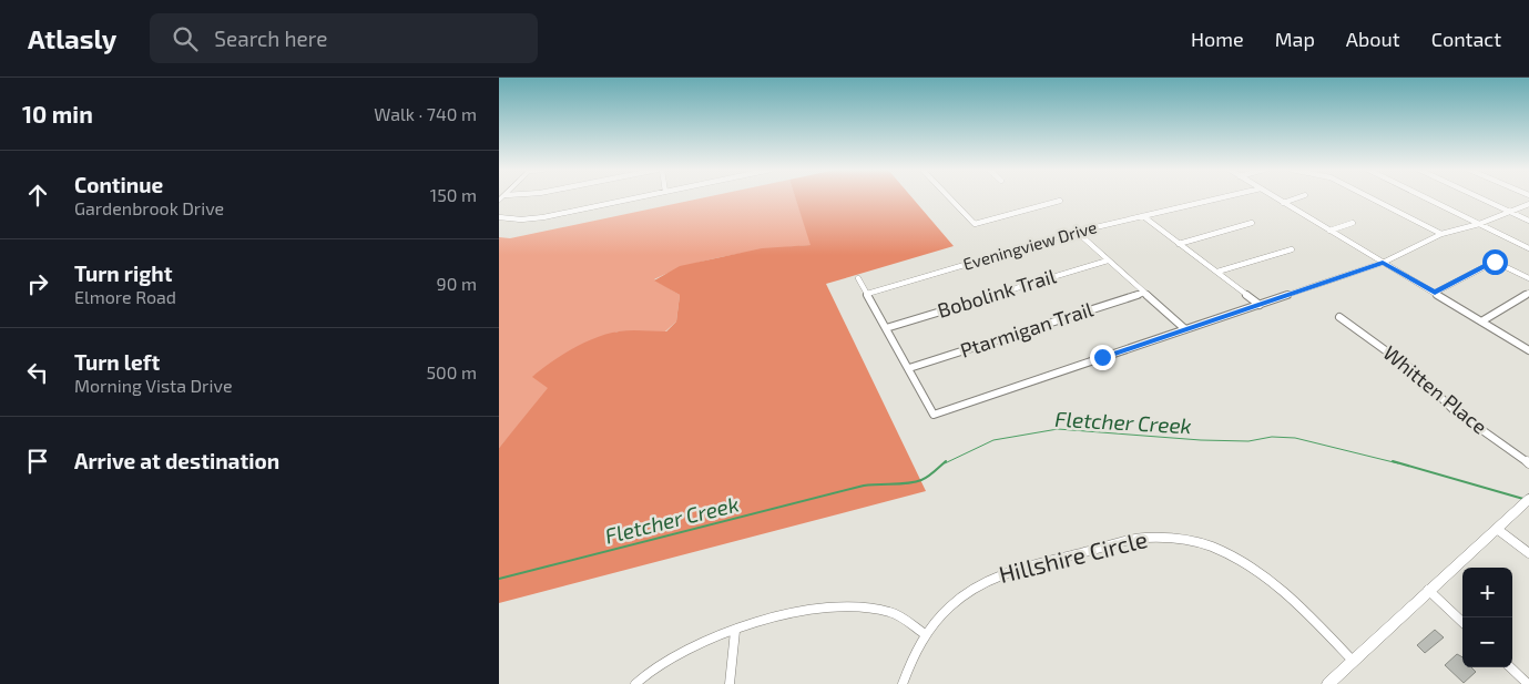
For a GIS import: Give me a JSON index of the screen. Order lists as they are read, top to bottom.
{
  "streets": {
    "street": [
      "Eveningview Drive",
      "Bobolink Trail",
      "Ptarmigan Trail",
      "Whitten Place",
      "Hillshire Circle"
    ]
  },
  "water": ["Fletcher Creek"],
  "page": {
    "header": "Atlasly",
    "search": "Search here",
    "nav": [
      "Home",
      "Map",
      "About",
      "Contact"
    ],
    "heading": ["10 min", "Walk · 740 m"],
    "list": [
      ["Continue", "Gardenbrook Drive", "150 m"],
      ["Turn right", "Elmore Road", "90 m"],
      ["Turn left", "Morning Vista Drive", "500 m"],
      "Arrive at destination"
    ],
    "map_buttons": ["+", "−"]
  }
}
